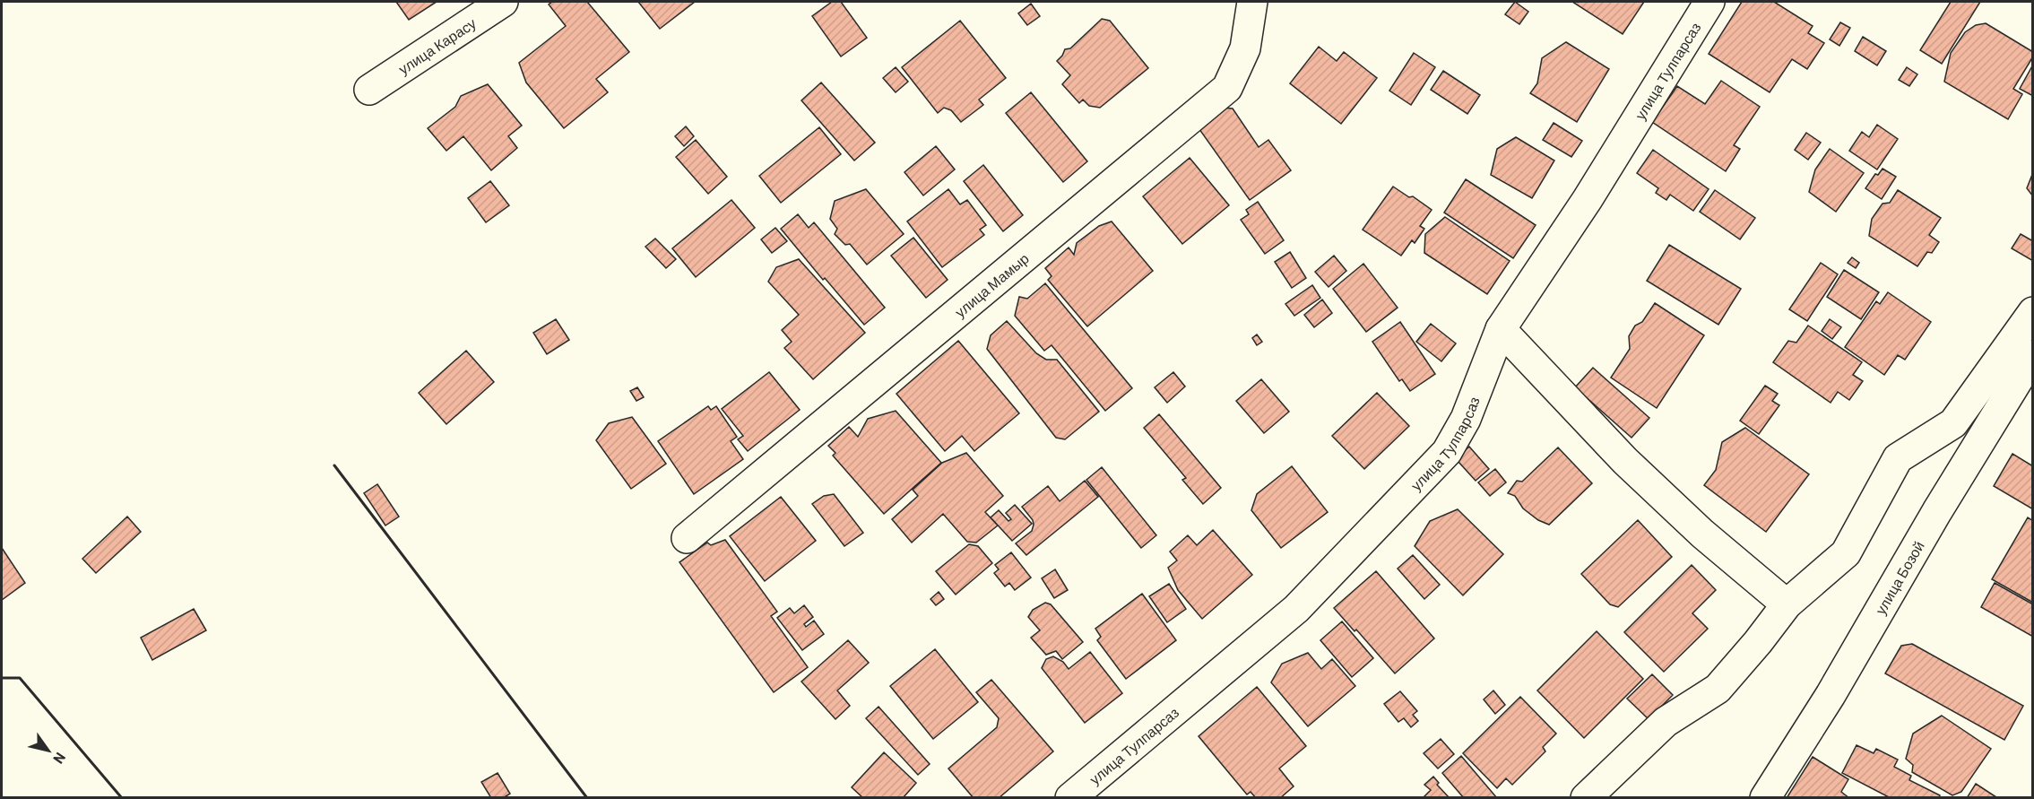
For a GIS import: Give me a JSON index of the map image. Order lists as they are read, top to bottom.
{
  "streets": {
    "street": [
      "улица Карасу",
      "улица Тулпарсаз",
      "улица Мамыр",
      "улица Бозой"
    ]
  },
  "north": "bottom right"
}
